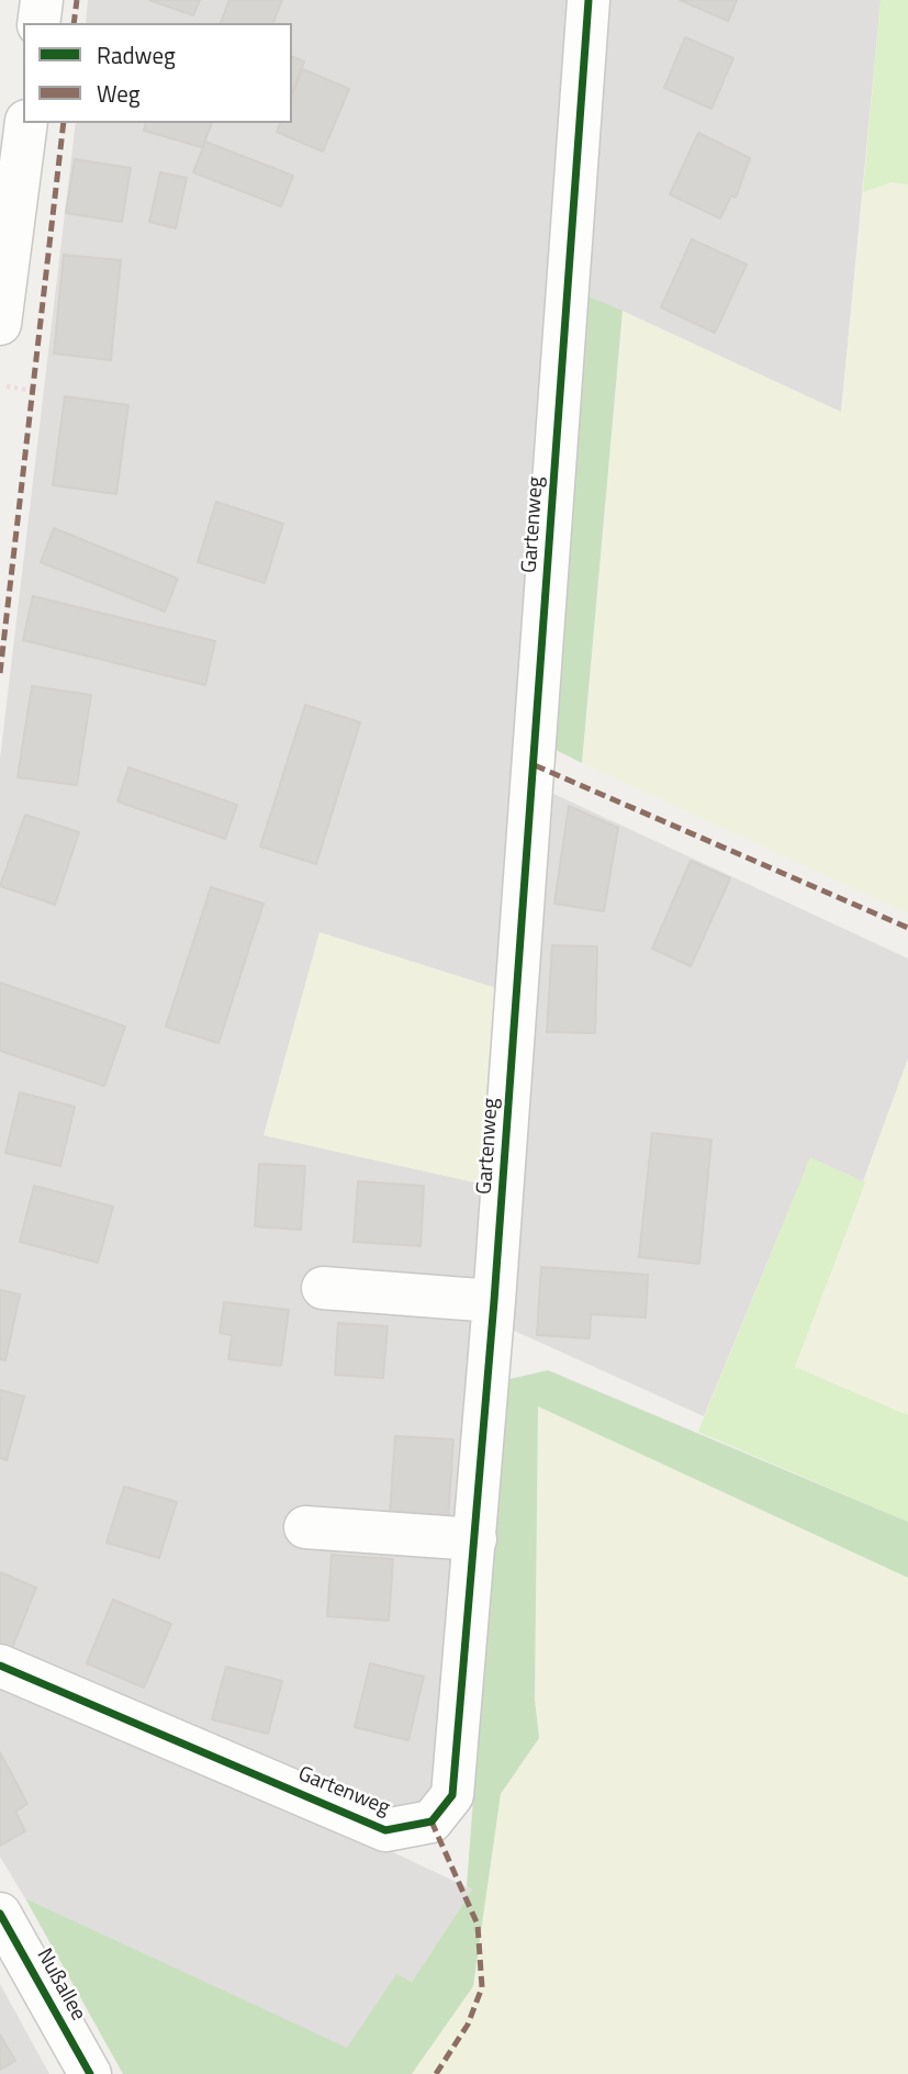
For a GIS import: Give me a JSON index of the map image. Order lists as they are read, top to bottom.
{
  "streets": {
    "street": ["Gartenweg", "Nußallee"]
  },
  "legend": ["Radweg", "Weg"]
}
